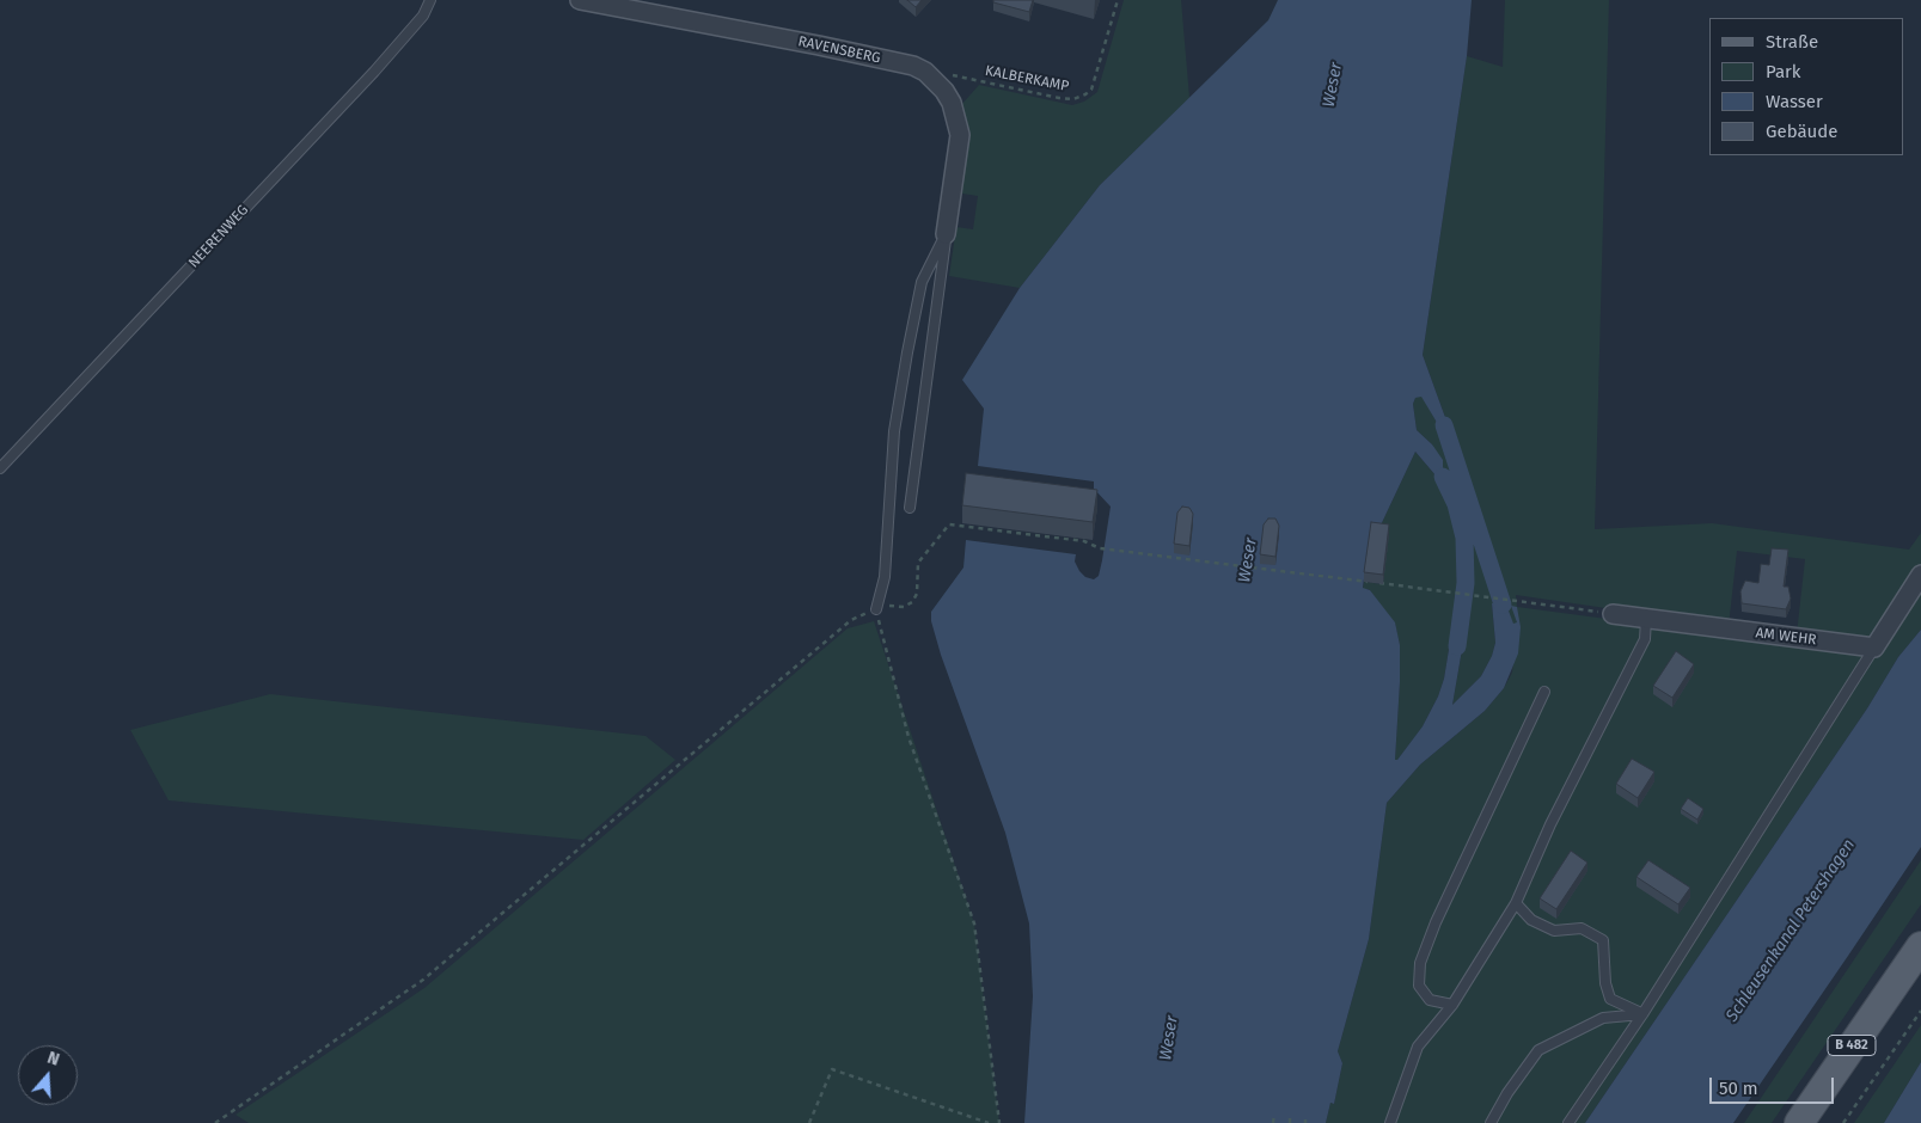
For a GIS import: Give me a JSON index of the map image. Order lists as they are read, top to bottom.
{
  "streets": {
    "main road": ["B 482"],
    "street": ["RAVENSBERG", "AM WEHR"],
    "lane": ["NEERENWEG"],
    "path": ["KALBERKAMP"]
  },
  "crossings": [
    ["RAVENSBERG", "KALBERKAMP"]
  ],
  "water": ["Weser", "Schleusenkanal Petershagen"],
  "legend": [
    "Straße",
    "Park",
    "Wasser",
    "Gebäude"
  ],
  "scale_bar": "50 m",
  "north": "top"
}
